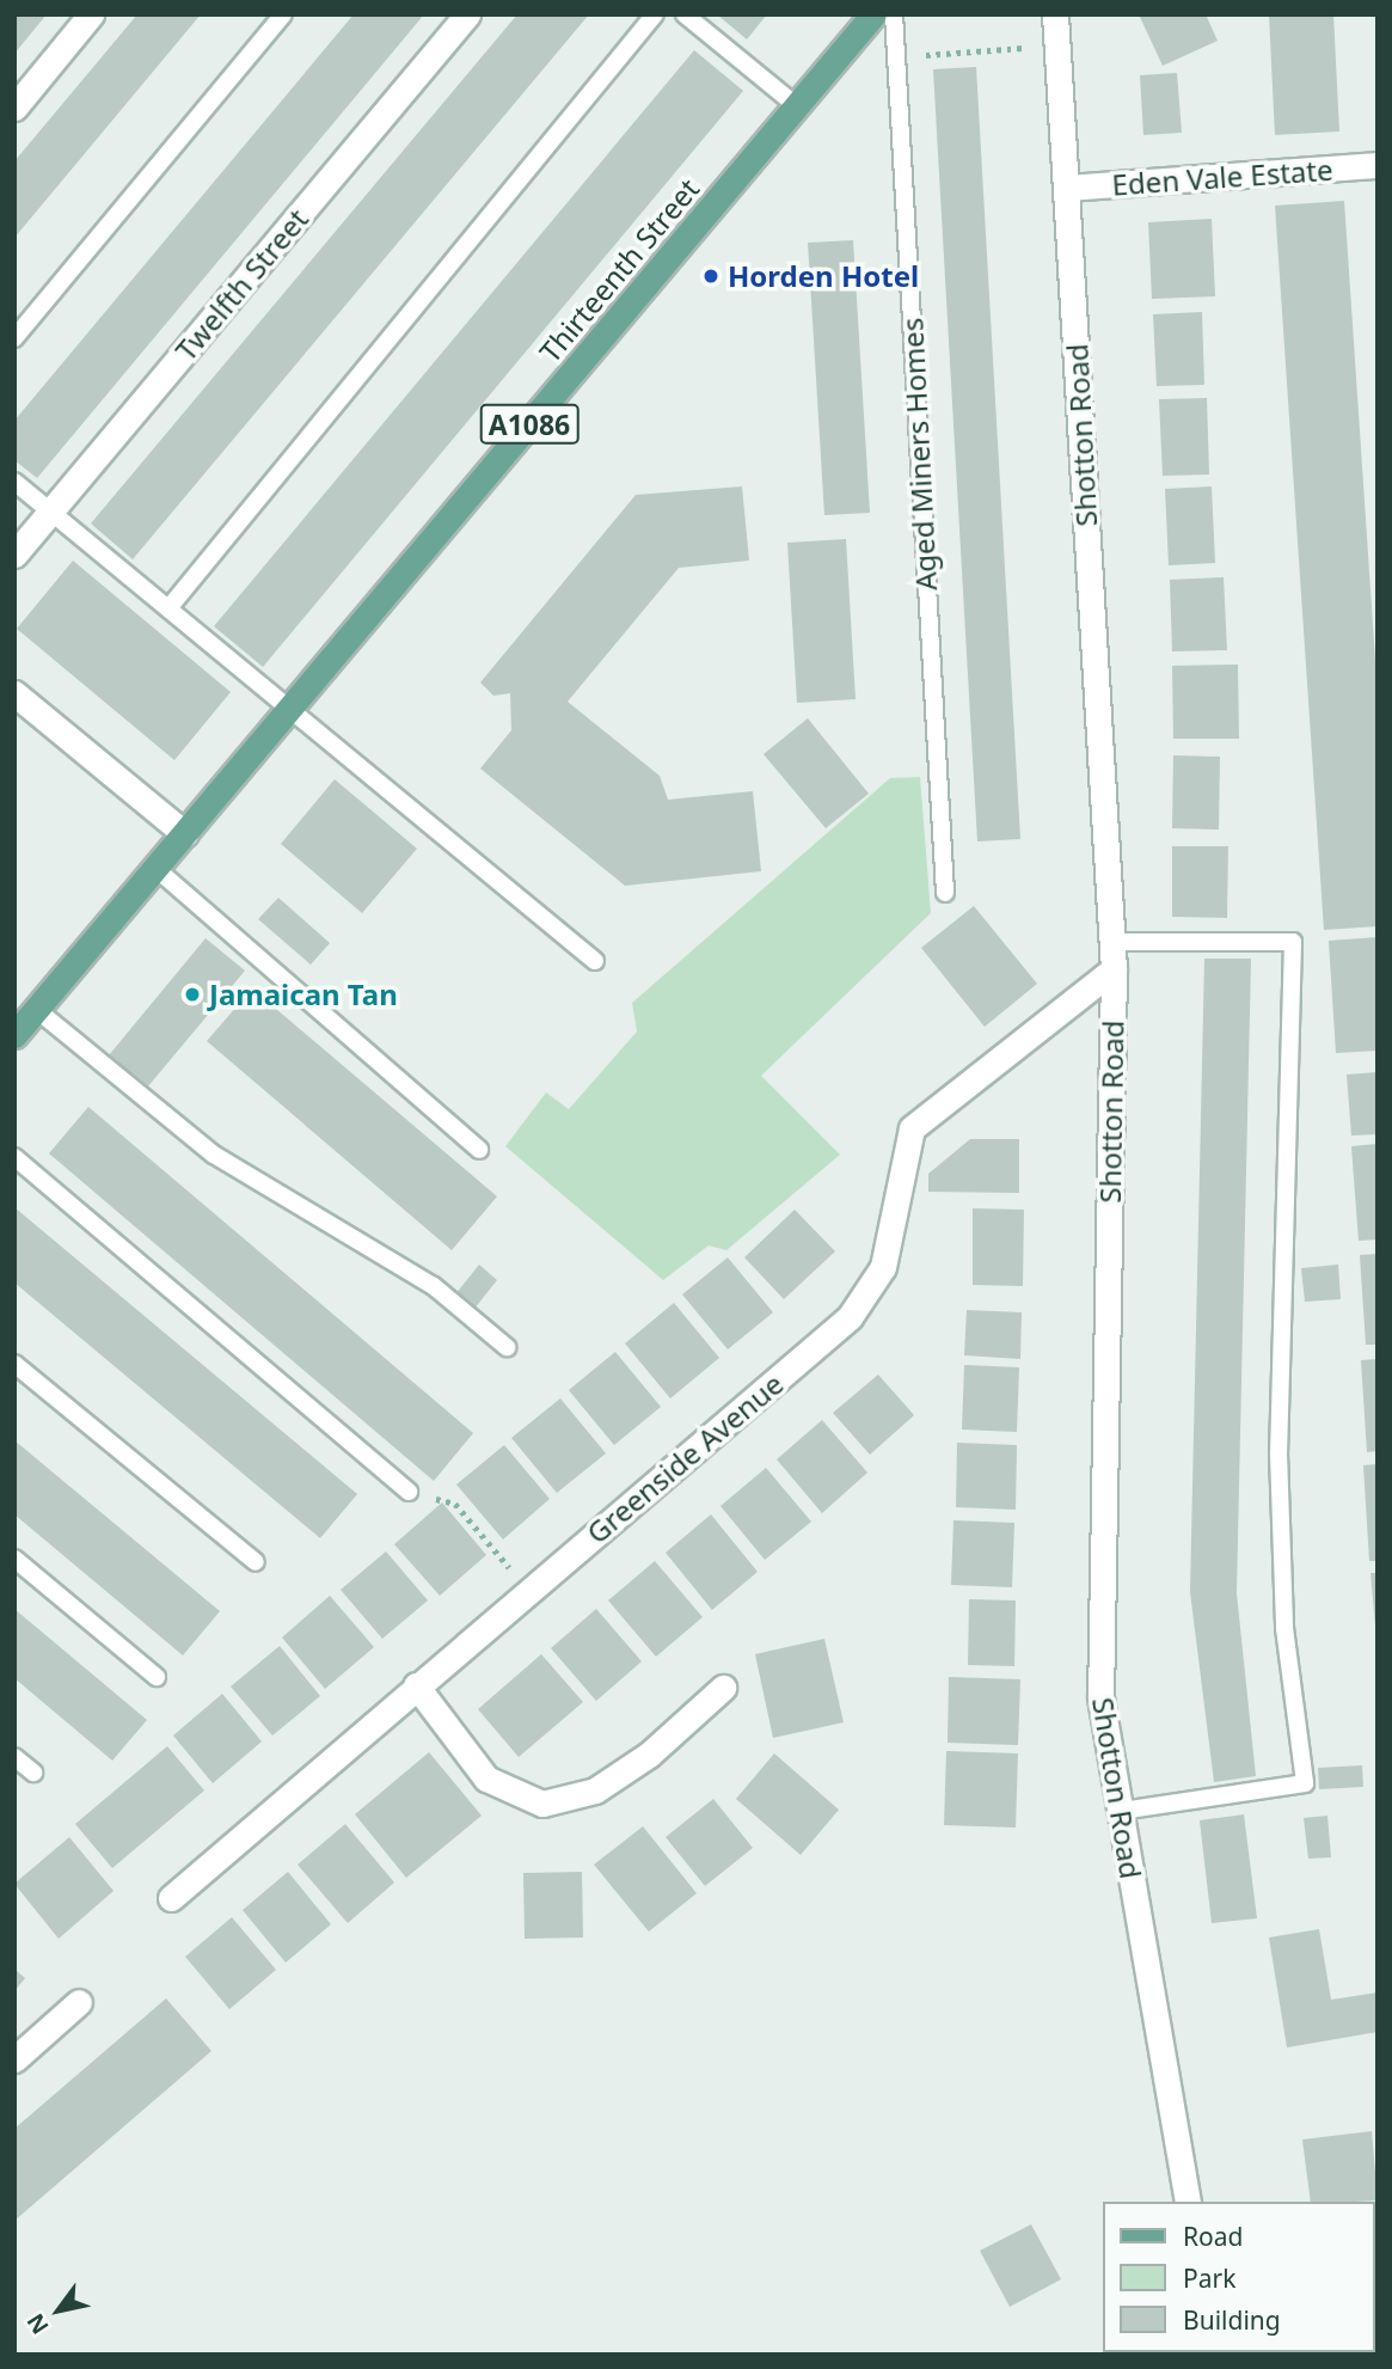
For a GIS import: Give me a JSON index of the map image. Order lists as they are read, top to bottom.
{
  "streets": {
    "main road": ["Thirteenth Street", "A1086"],
    "street": [
      "Eden Vale Estate",
      "Twelfth Street",
      "Shotton Road",
      "Greenside Avenue"
    ],
    "lane": ["Aged Miners Homes"]
  },
  "crossings": [
    ["Eden Vale Estate", "Shotton Road"],
    ["Thirteenth Street", "A1086"],
    ["Shotton Road", "Greenside Avenue"]
  ],
  "places": ["Horden Hotel", "Jamaican Tan"],
  "legend": ["Road", "Park", "Building"],
  "north": "bottom left"
}
